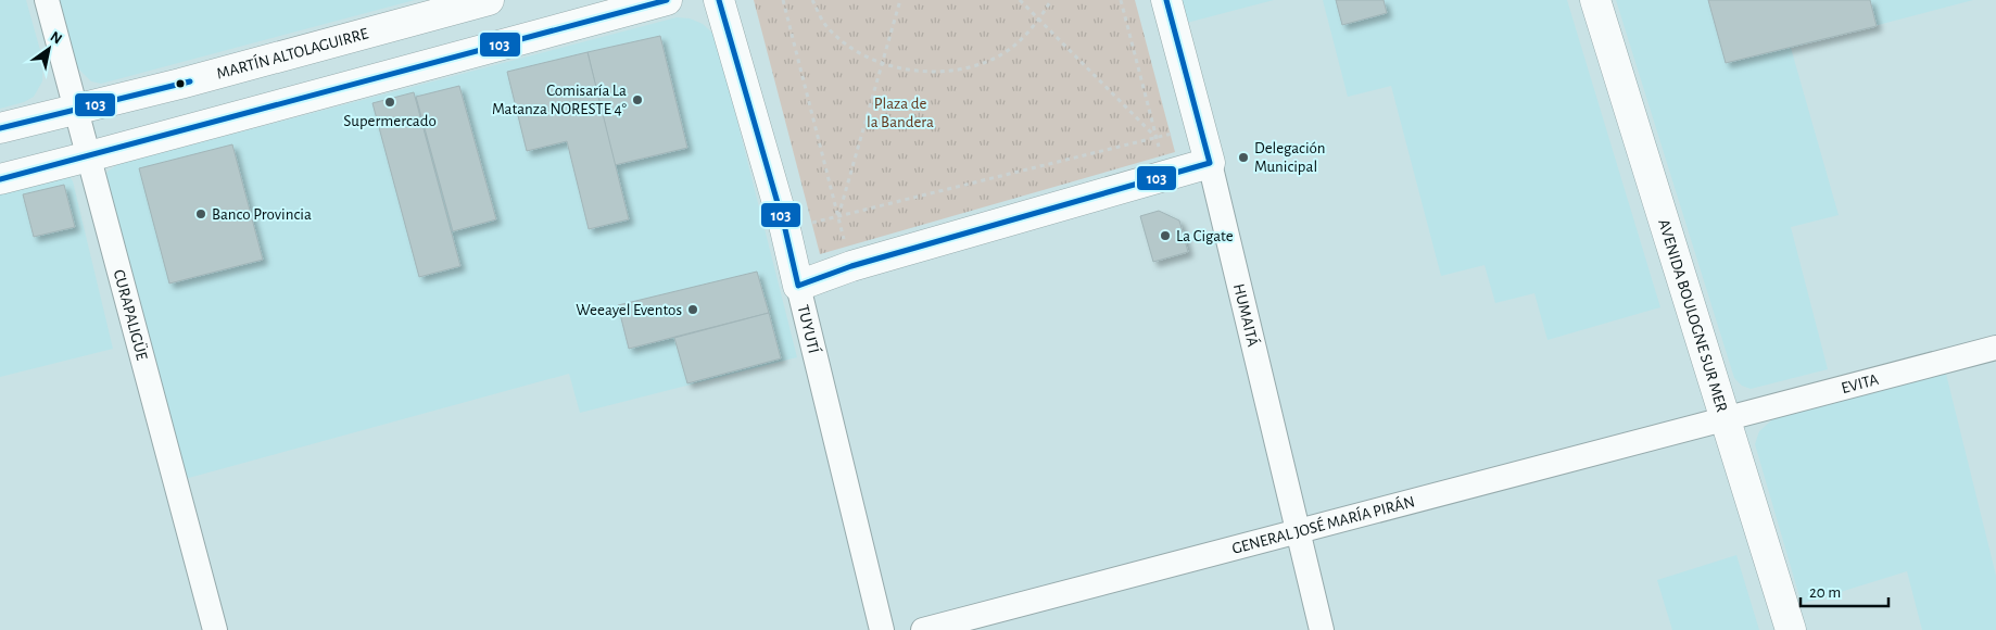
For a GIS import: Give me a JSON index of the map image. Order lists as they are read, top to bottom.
{
  "streets": {
    "street": [
      "MARTÍN ALTOLAGUIRRE",
      "CURAPALIGÜE",
      "HUMAITÁ",
      "AVENIDA BOULOGNE SUR MER",
      "TUYUTÍ",
      "EVITA",
      "GENERAL JOSÉ MARÍA PIRÁN"
    ]
  },
  "crossings": [
    ["MARTÍN ALTOLAGUIRRE", "CURAPALIGÜE"],
    ["HUMAITÁ", "GENERAL JOSÉ MARÍA PIRÁN"],
    ["AVENIDA BOULOGNE SUR MER", "EVITA"],
    ["AVENIDA BOULOGNE SUR MER", "GENERAL JOSÉ MARÍA PIRÁN"],
    ["EVITA", "GENERAL JOSÉ MARÍA PIRÁN"]
  ],
  "parks": ["Plaza de la Bandera"],
  "places": [
    "Comisaría La Matanza NORESTE 4°",
    "Supermercado",
    "Delegación Municipal",
    "Banco Provincia",
    "La Cigate",
    "Weeayel Eventos"
  ],
  "lines": ["transit line 103"],
  "scale_bar": "20 m",
  "north": "top right"
}
